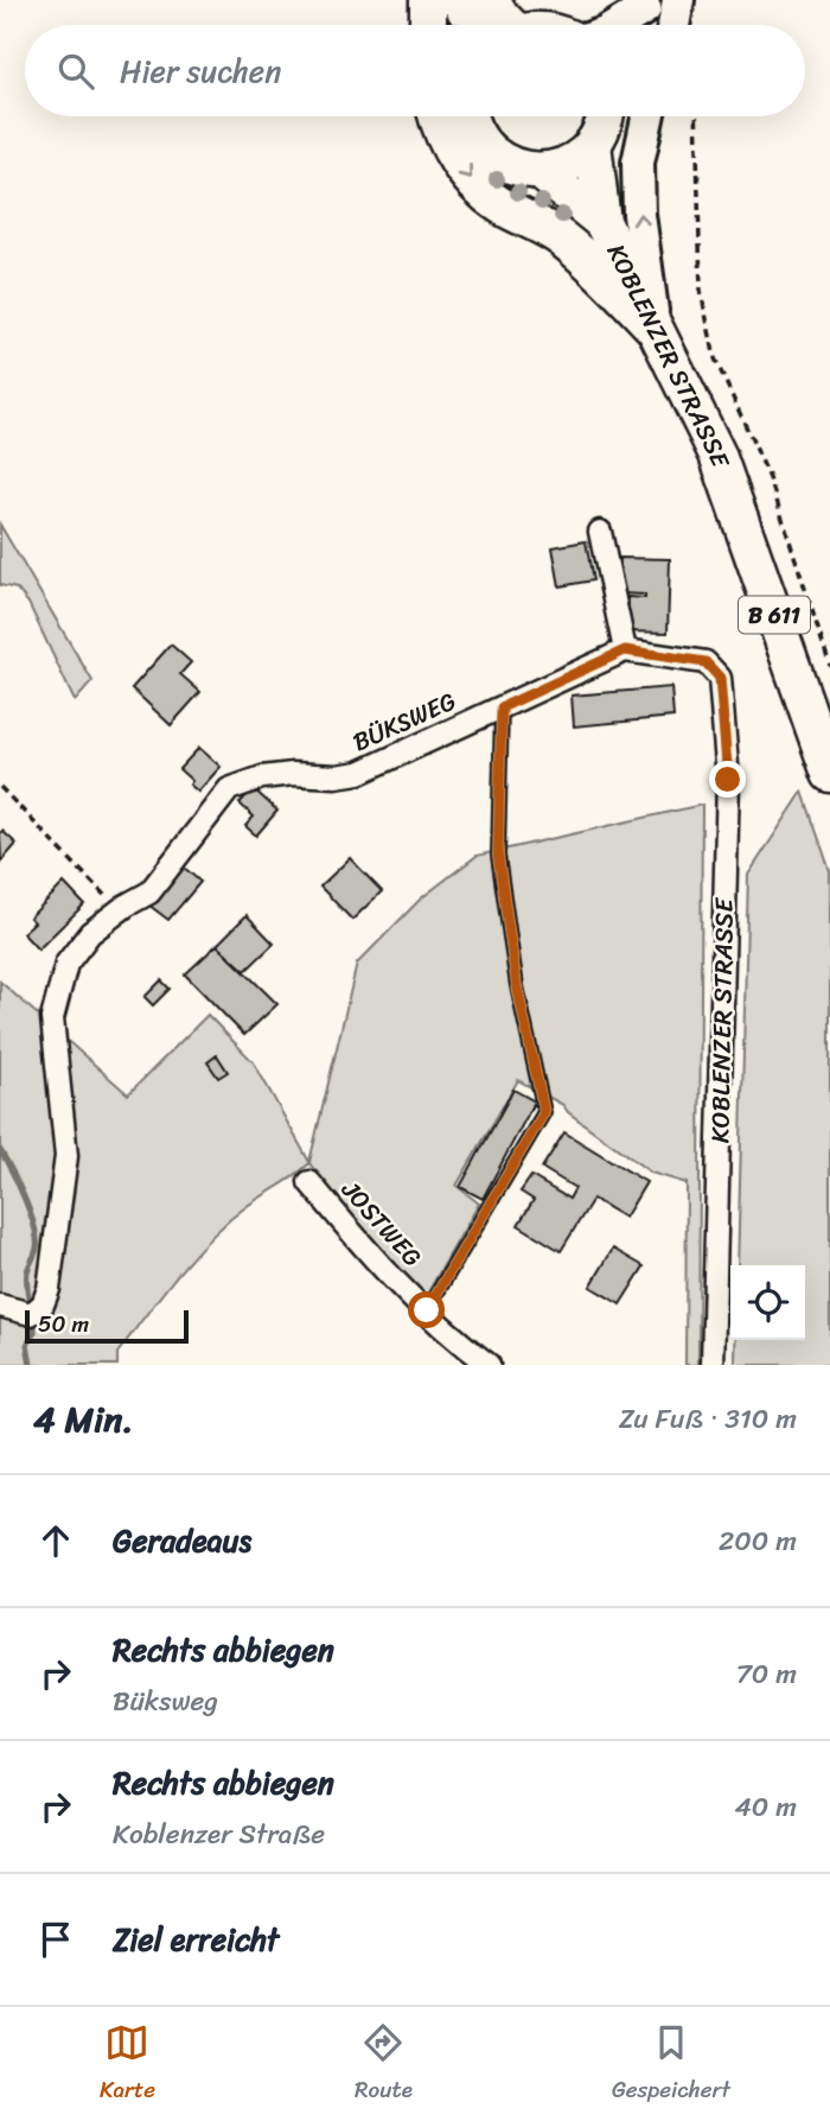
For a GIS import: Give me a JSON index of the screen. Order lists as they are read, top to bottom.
{
  "streets": {
    "main road": ["KOBLENZER STRASSE", "B 611"],
    "street": ["BÜKSWEG", "JOSTWEG"]
  },
  "crossings": [
    ["KOBLENZER STRASSE", "B 611"],
    ["KOBLENZER STRASSE", "BÜKSWEG"]
  ],
  "scale_bar": "50 m",
  "page": {
    "search": "Hier suchen",
    "scale": "50 m",
    "heading": ["4 Min.", "Zu Fuß · 310 m"],
    "list": [
      ["Geradeaus", "200 m"],
      ["Rechts abbiegen", "Büksweg", "70 m"],
      ["Rechts abbiegen", "Koblenzer Straße", "40 m"],
      "Ziel erreicht"
    ],
    "nav": ["Karte", "Route", "Gespeichert"]
  }
}
